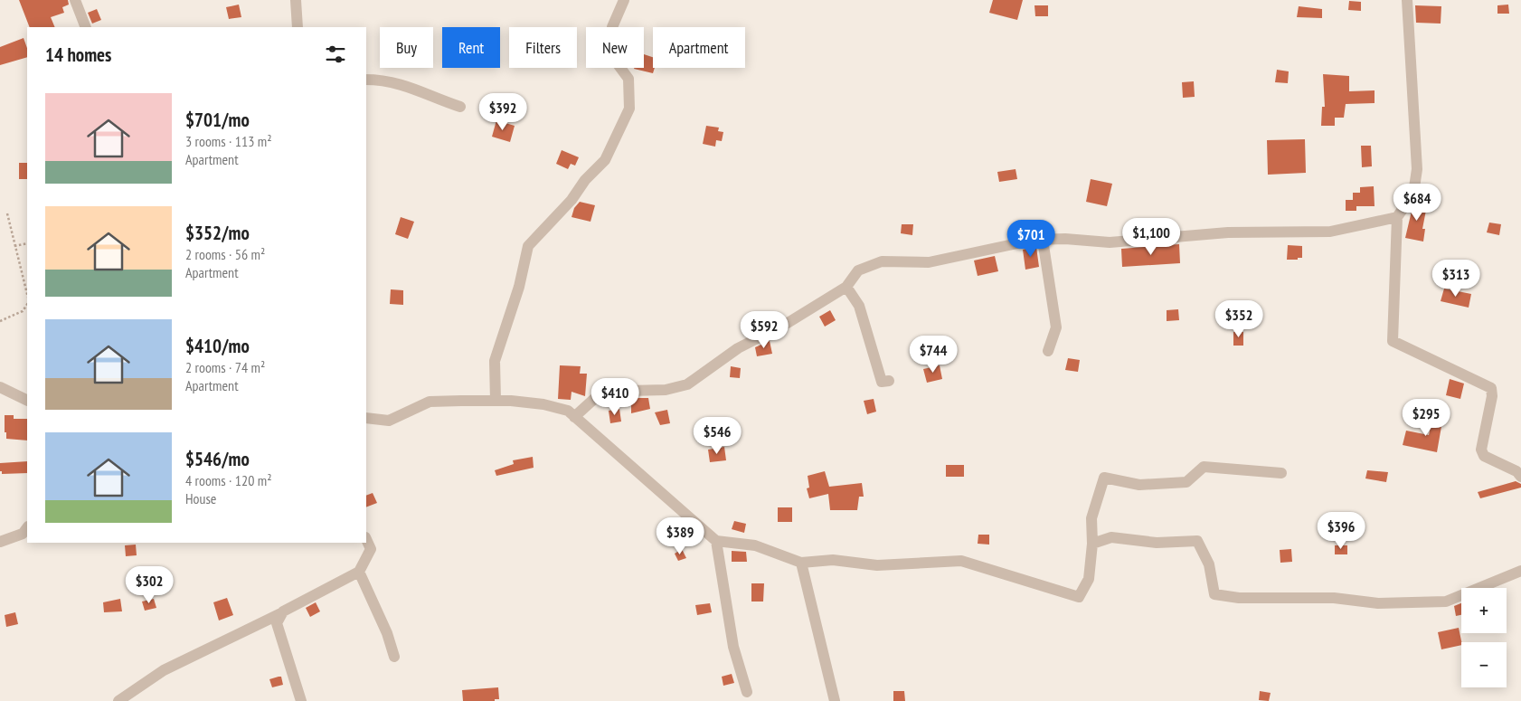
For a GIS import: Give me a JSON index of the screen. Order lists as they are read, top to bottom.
{
  "page": {
    "chip": [
      "Buy",
      "Rent",
      "Filters",
      "New",
      "Apartment"
    ],
    "heading": "14 homes",
    "list": [
      {
        "name": "$701/mo",
        "note": "3 rooms · 113 m² · Apartment"
      },
      {
        "name": "$352/mo",
        "note": "2 rooms · 56 m² · Apartment"
      },
      {
        "name": "$410/mo",
        "note": "2 rooms · 74 m² · Apartment"
      },
      {
        "name": "$546/mo",
        "note": "4 rooms · 120 m² · House"
      }
    ],
    "price": [
      "$392",
      "$684",
      "$1,100",
      "$701",
      "$313",
      "$352",
      "$592",
      "$744",
      "$410",
      "$295",
      "$546",
      "$396",
      "$389",
      "$302"
    ],
    "map_buttons": ["+", "−"]
  }
}
